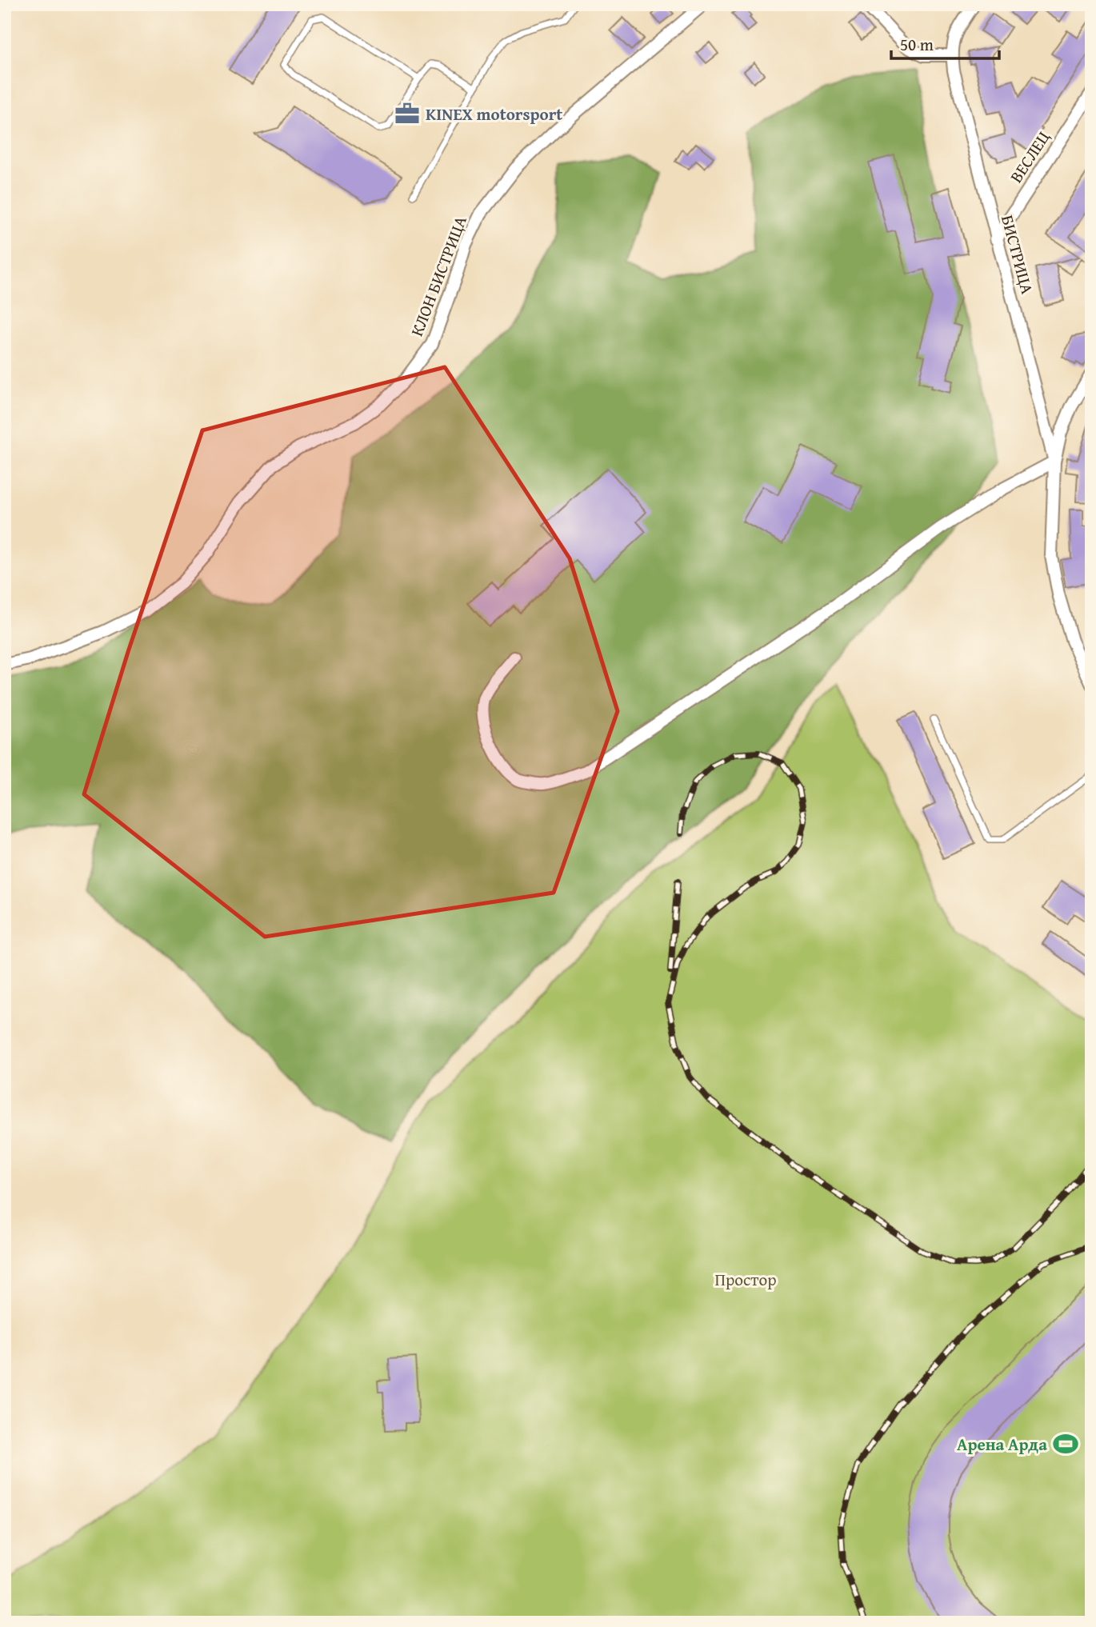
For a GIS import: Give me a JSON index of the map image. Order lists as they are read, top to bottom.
{
  "streets": {
    "street": ["ВЕСЛЕЦ", "БИСТРИЦА", "КЛОН БИСТРИЦА"]
  },
  "crossings": [
    ["ВЕСЛЕЦ", "БИСТРИЦА"]
  ],
  "parks": ["Простор"],
  "places": {
    "office": ["KINEX motorsport"],
    "sports": ["Арена Арда"]
  },
  "scale_bar": "50 m"
}
